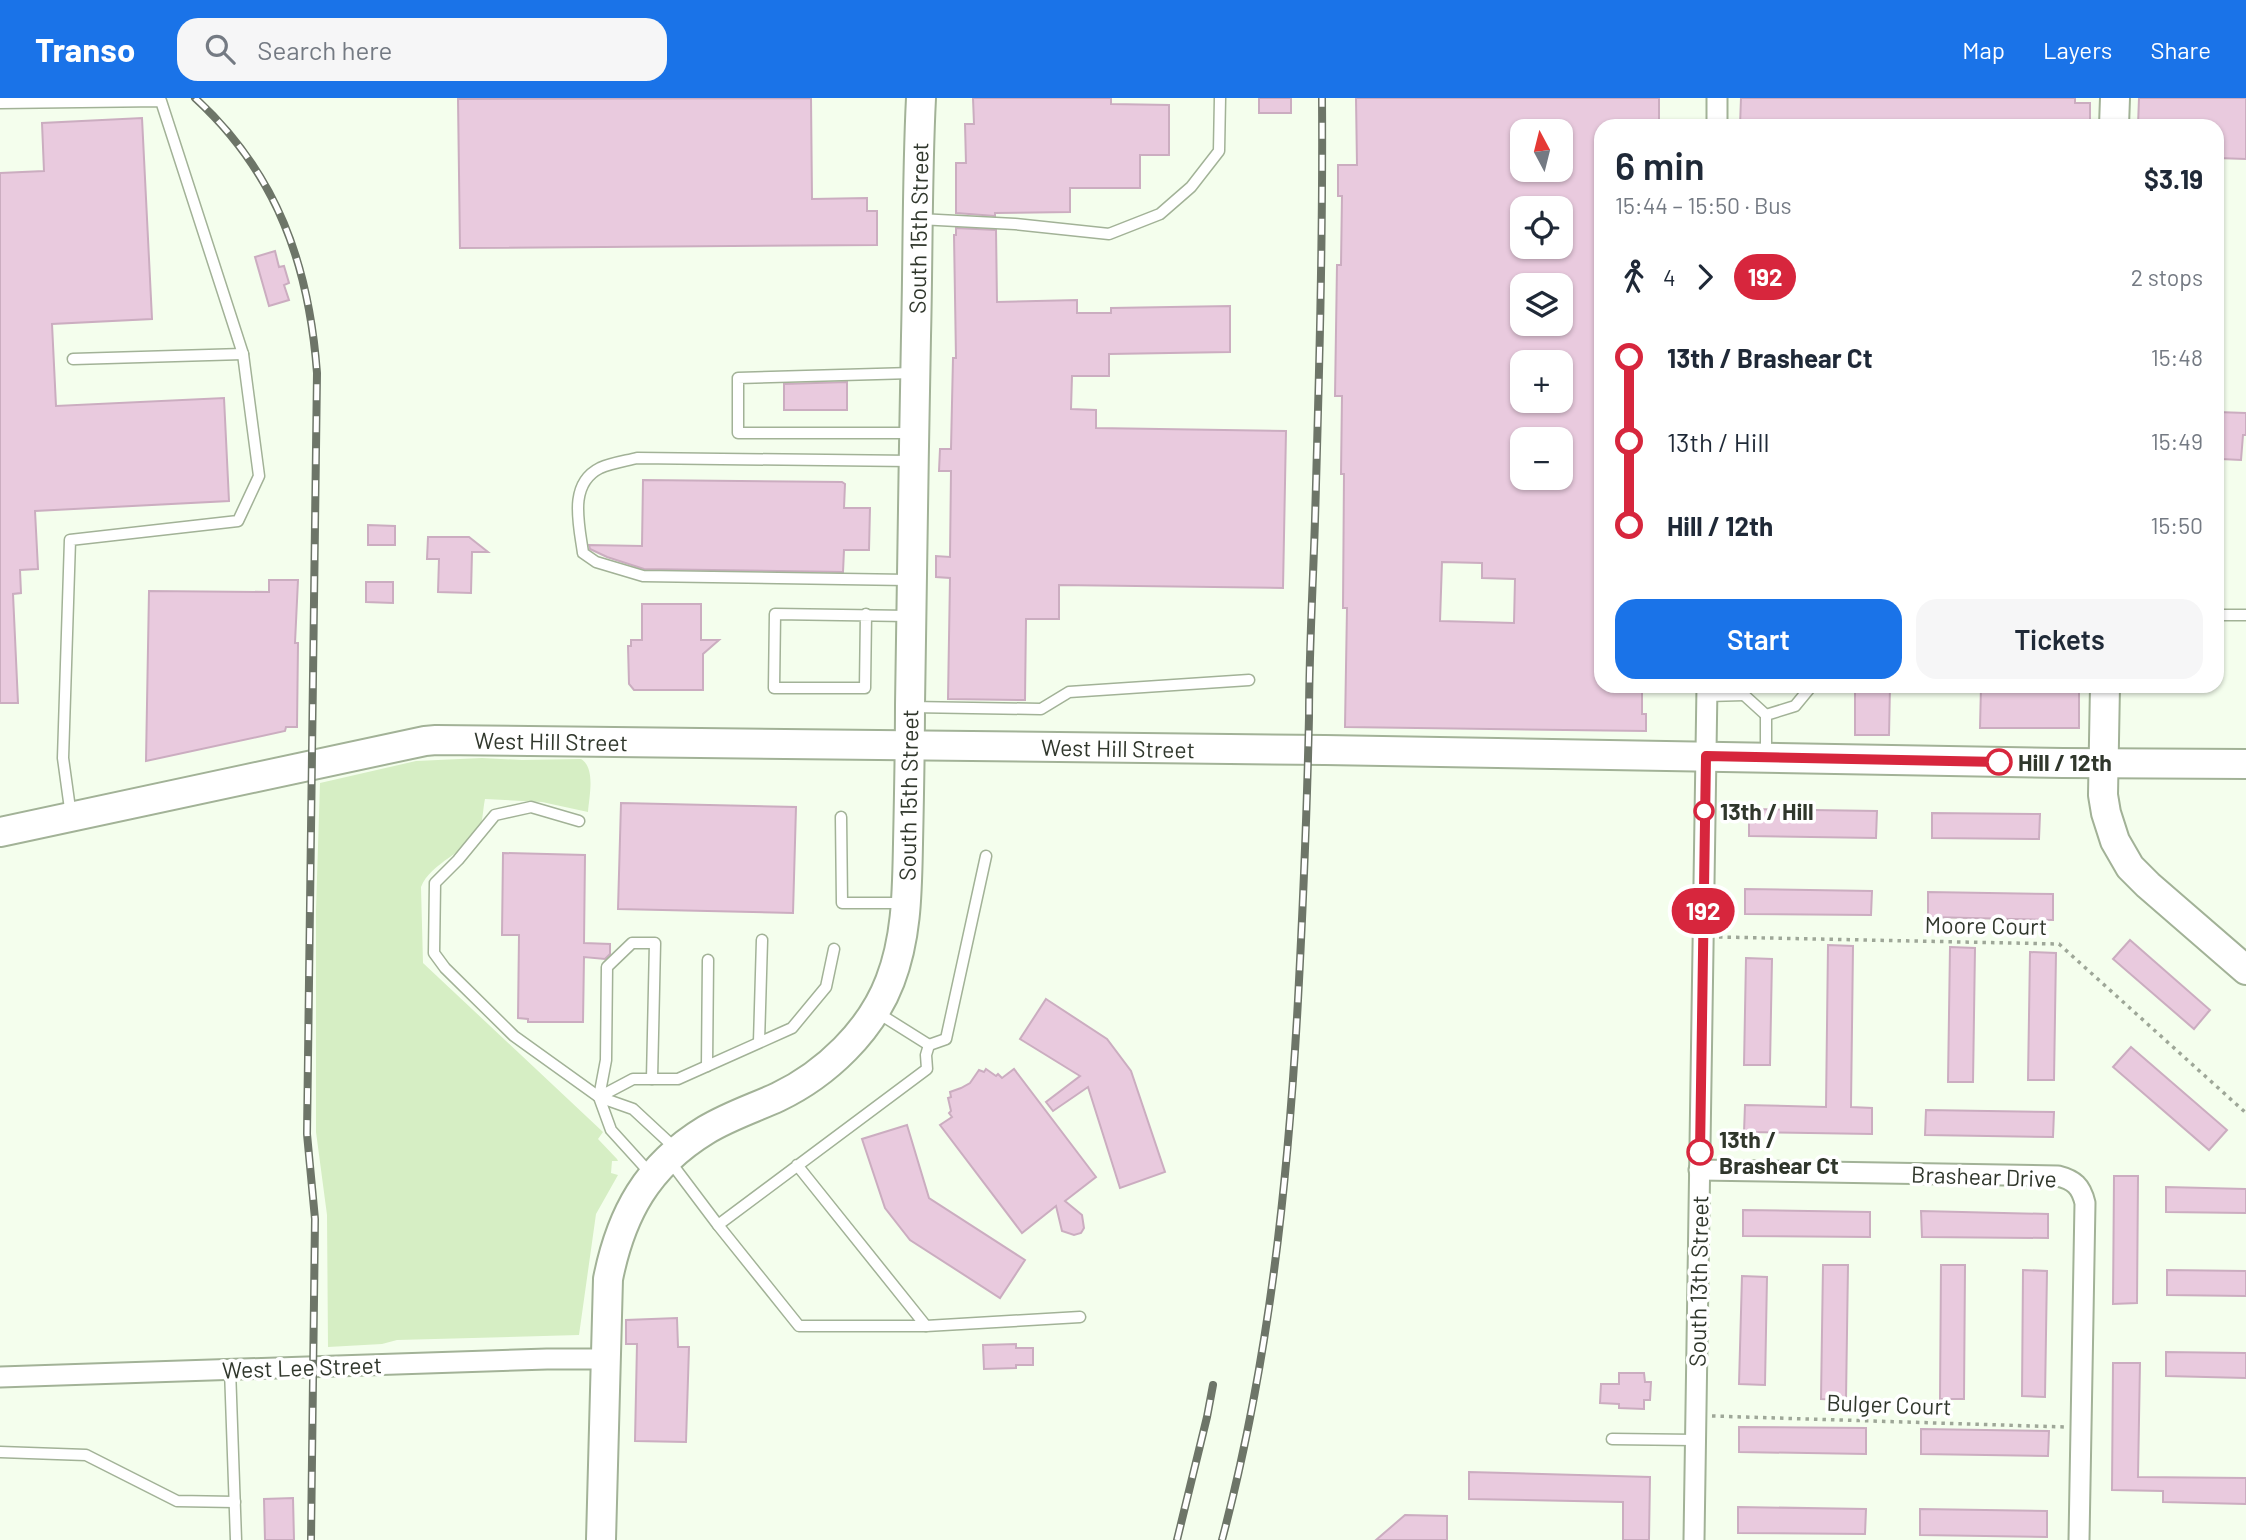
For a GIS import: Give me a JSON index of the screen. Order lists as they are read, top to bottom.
{
  "streets": {
    "street": [
      "South 15th Street",
      "West Hill Street",
      "Brashear Drive",
      "South 13th Street",
      "West Lee Street"
    ],
    "path": ["Moore Court", "Bulger Court"]
  },
  "crossings": [
    ["South 15th Street", "West Hill Street"],
    ["South 15th Street", "West Lee Street"],
    ["West Hill Street", "South 13th Street"],
    ["Moore Court", "South 13th Street"],
    ["Brashear Drive", "South 13th Street"],
    ["Brashear Drive", "Bulger Court"],
    ["South 13th Street", "Bulger Court"]
  ],
  "places": ["Hill / 12th", "13th / Hill", "13th / Brashear Ct"],
  "lines": ["bus line 192"],
  "north": "top",
  "page": {
    "header": "Transo",
    "search": "Search here",
    "nav": ["Map", "Layers", "Share"],
    "on_map": "192",
    "map_buttons": ["+", "−"],
    "heading": ["6 min", "15:44 – 15:50 · Bus", "$3.19"],
    "legs": ["4", "192", "2 stops"],
    "list": [
      {
        "name": "13th / Brashear Ct",
        "value": "15:48"
      },
      {
        "name": "13th / Hill",
        "value": "15:49"
      },
      {
        "name": "Hill / 12th",
        "value": "15:50"
      }
    ],
    "buttons": ["Start", "Tickets"]
  }
}
